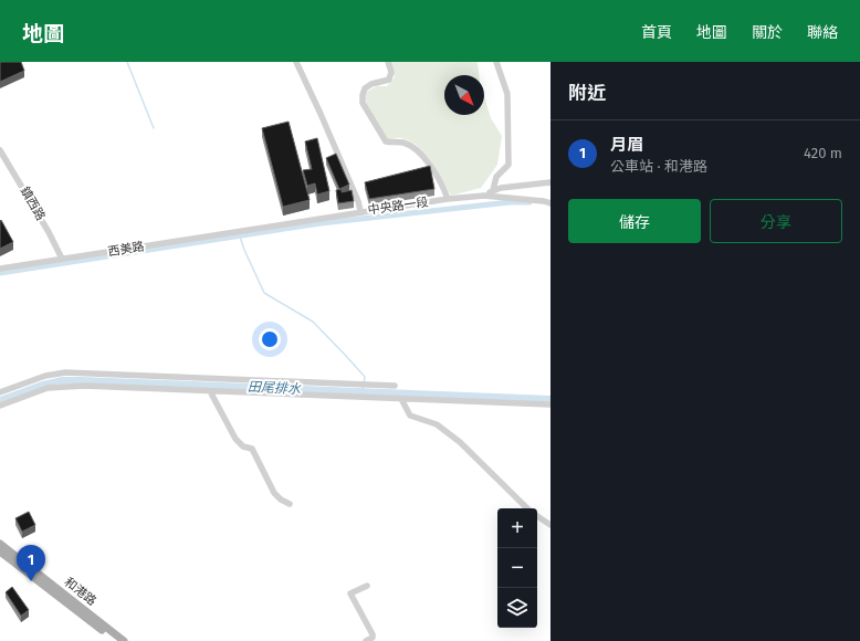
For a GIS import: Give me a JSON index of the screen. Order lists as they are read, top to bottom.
{
  "streets": {
    "main road": ["和港路"],
    "street": ["鎮西路", "中央路一段", "西美路"]
  },
  "crossings": [
    ["鎮西路", "西美路"],
    ["中央路一段", "西美路"]
  ],
  "water": ["田尾排水"],
  "north": "bottom right",
  "page": {
    "header": "地圖",
    "nav": [
      "首頁",
      "地圖",
      "關於",
      "聯絡"
    ],
    "heading": "附近",
    "list": [
      {
        "mark": "1",
        "name": "月眉",
        "note": "公車站 · 和港路",
        "value": "420 m"
      }
    ],
    "buttons": ["儲存", "分享"],
    "map_buttons": ["+", "−"],
    "pins": "1"
  }
}
